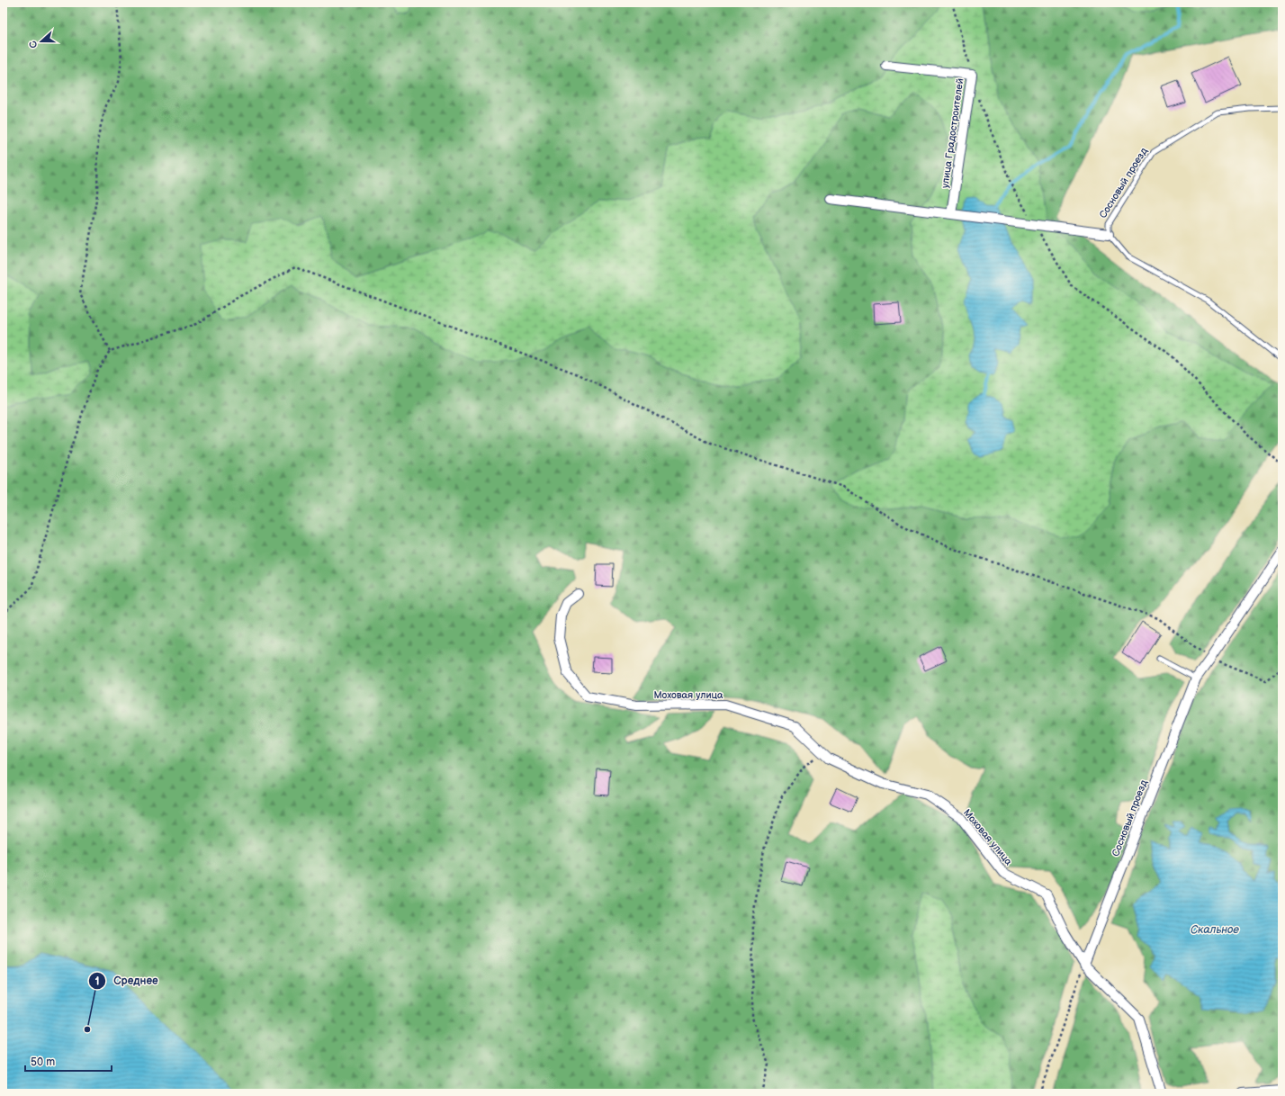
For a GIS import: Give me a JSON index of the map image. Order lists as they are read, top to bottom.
{
  "streets": {
    "street": ["улица Градостроителей", "Сосновый проезд", "Моховая улица"]
  },
  "crossings": [
    ["Сосновый проезд", "Моховая улица"]
  ],
  "water": ["Скальное"],
  "places": ["Среднее"],
  "scale_bar": "50 m",
  "north": "left"
}
